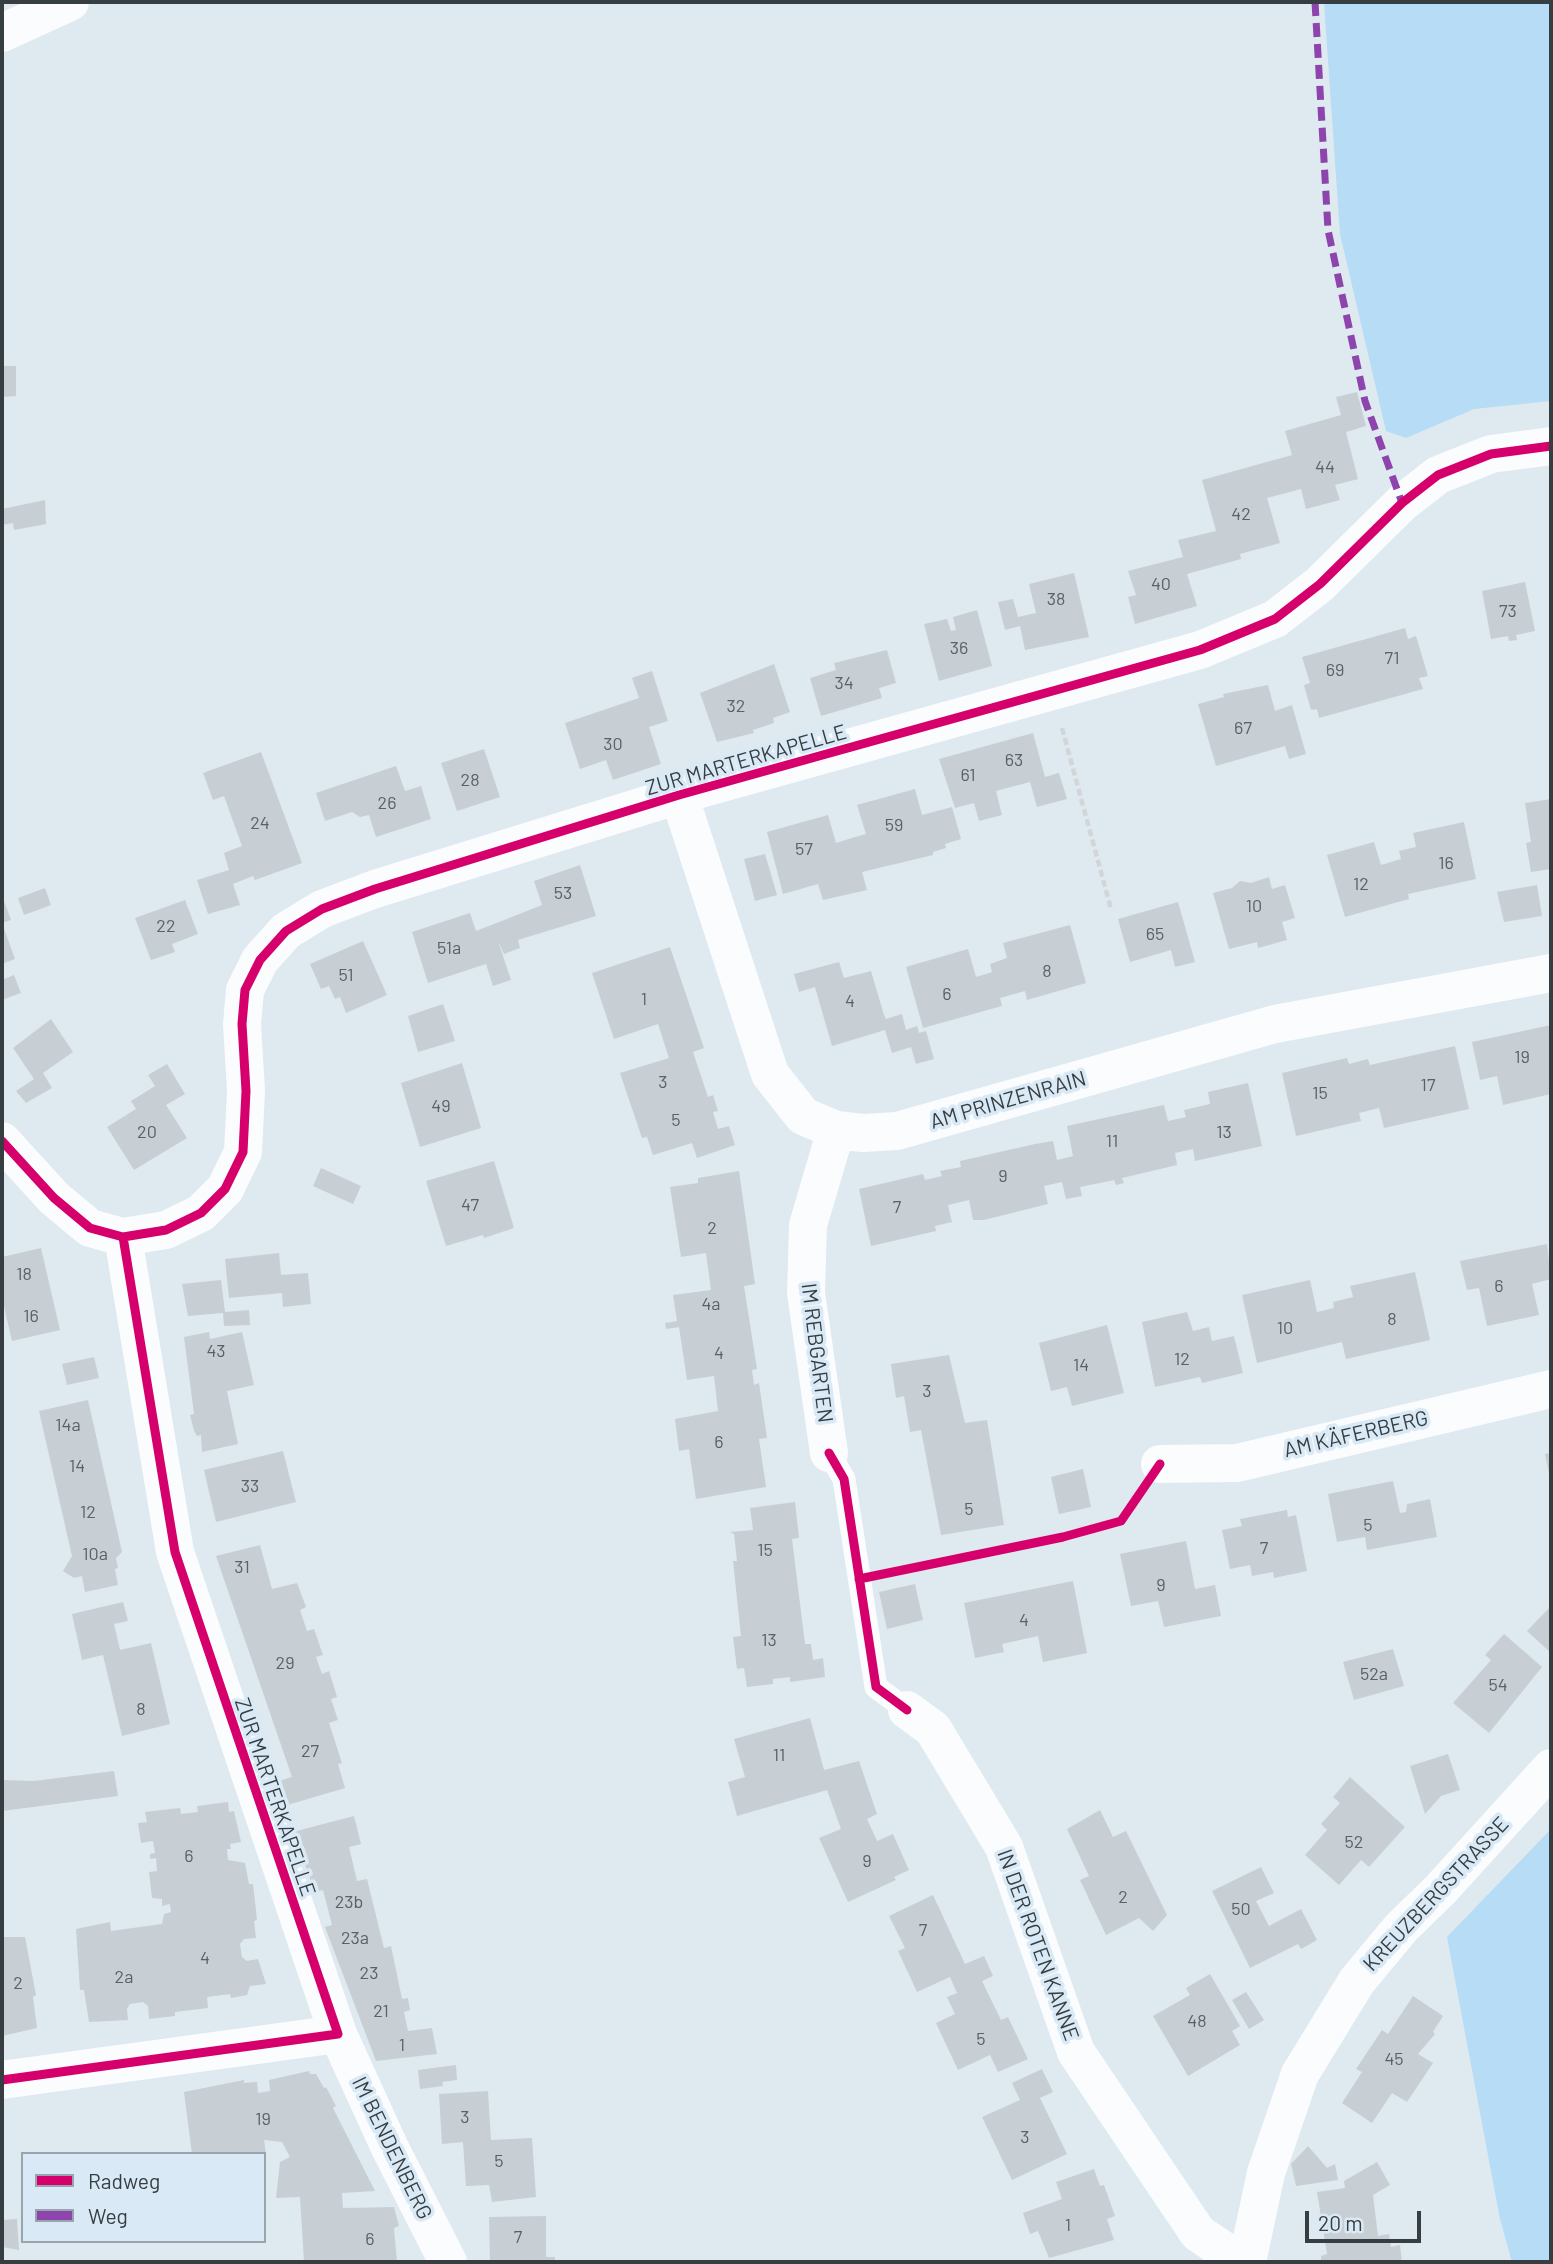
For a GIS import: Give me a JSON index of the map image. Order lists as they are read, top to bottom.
{
  "streets": {
    "main road": [
      "ZUR MARTERKAPELLE",
      "AM PRINZENRAIN",
      "IM REBGARTEN",
      "AM KÄFERBERG",
      "KREUZBERGSTRASSE",
      "IN DER ROTEN KANNE",
      "IM BENDENBERG"
    ]
  },
  "crossings": [
    ["ZUR MARTERKAPELLE", "AM PRINZENRAIN"],
    ["ZUR MARTERKAPELLE", "IM BENDENBERG"],
    ["AM PRINZENRAIN", "IM REBGARTEN"],
    ["IM REBGARTEN", "IN DER ROTEN KANNE"]
  ],
  "house_numbers": [
    "44",
    "42",
    "40",
    "38",
    "73",
    "36",
    "71",
    "69",
    "34",
    "32",
    "67",
    "30",
    "63",
    "61",
    "28",
    "26",
    "24",
    "59",
    "57",
    "16",
    "12",
    "53",
    "10",
    "22",
    "65",
    "51a",
    "8",
    "51",
    "6",
    "1",
    "4",
    "19",
    "3",
    "17",
    "15",
    "49",
    "5",
    "20",
    "13",
    "11",
    "9",
    "47",
    "7",
    "2",
    "18",
    "6",
    "4a",
    "16",
    "8",
    "10",
    "43",
    "4",
    "12",
    "14",
    "3",
    "14a",
    "6",
    "14",
    "33",
    "5",
    "12",
    "5",
    "7",
    "15",
    "10a",
    "31",
    "9",
    "4",
    "13",
    "29",
    "52a",
    "54",
    "8",
    "27",
    "11",
    "52",
    "6",
    "9",
    "2",
    "23b",
    "50",
    "7",
    "23a",
    "4",
    "23",
    "2a",
    "2",
    "21",
    "48",
    "5",
    "1",
    "45",
    "3",
    "19",
    "3",
    "5",
    "1",
    "7",
    "6"
  ],
  "legend": ["Radweg", "Weg"],
  "scale_bar": "20 m"
}
